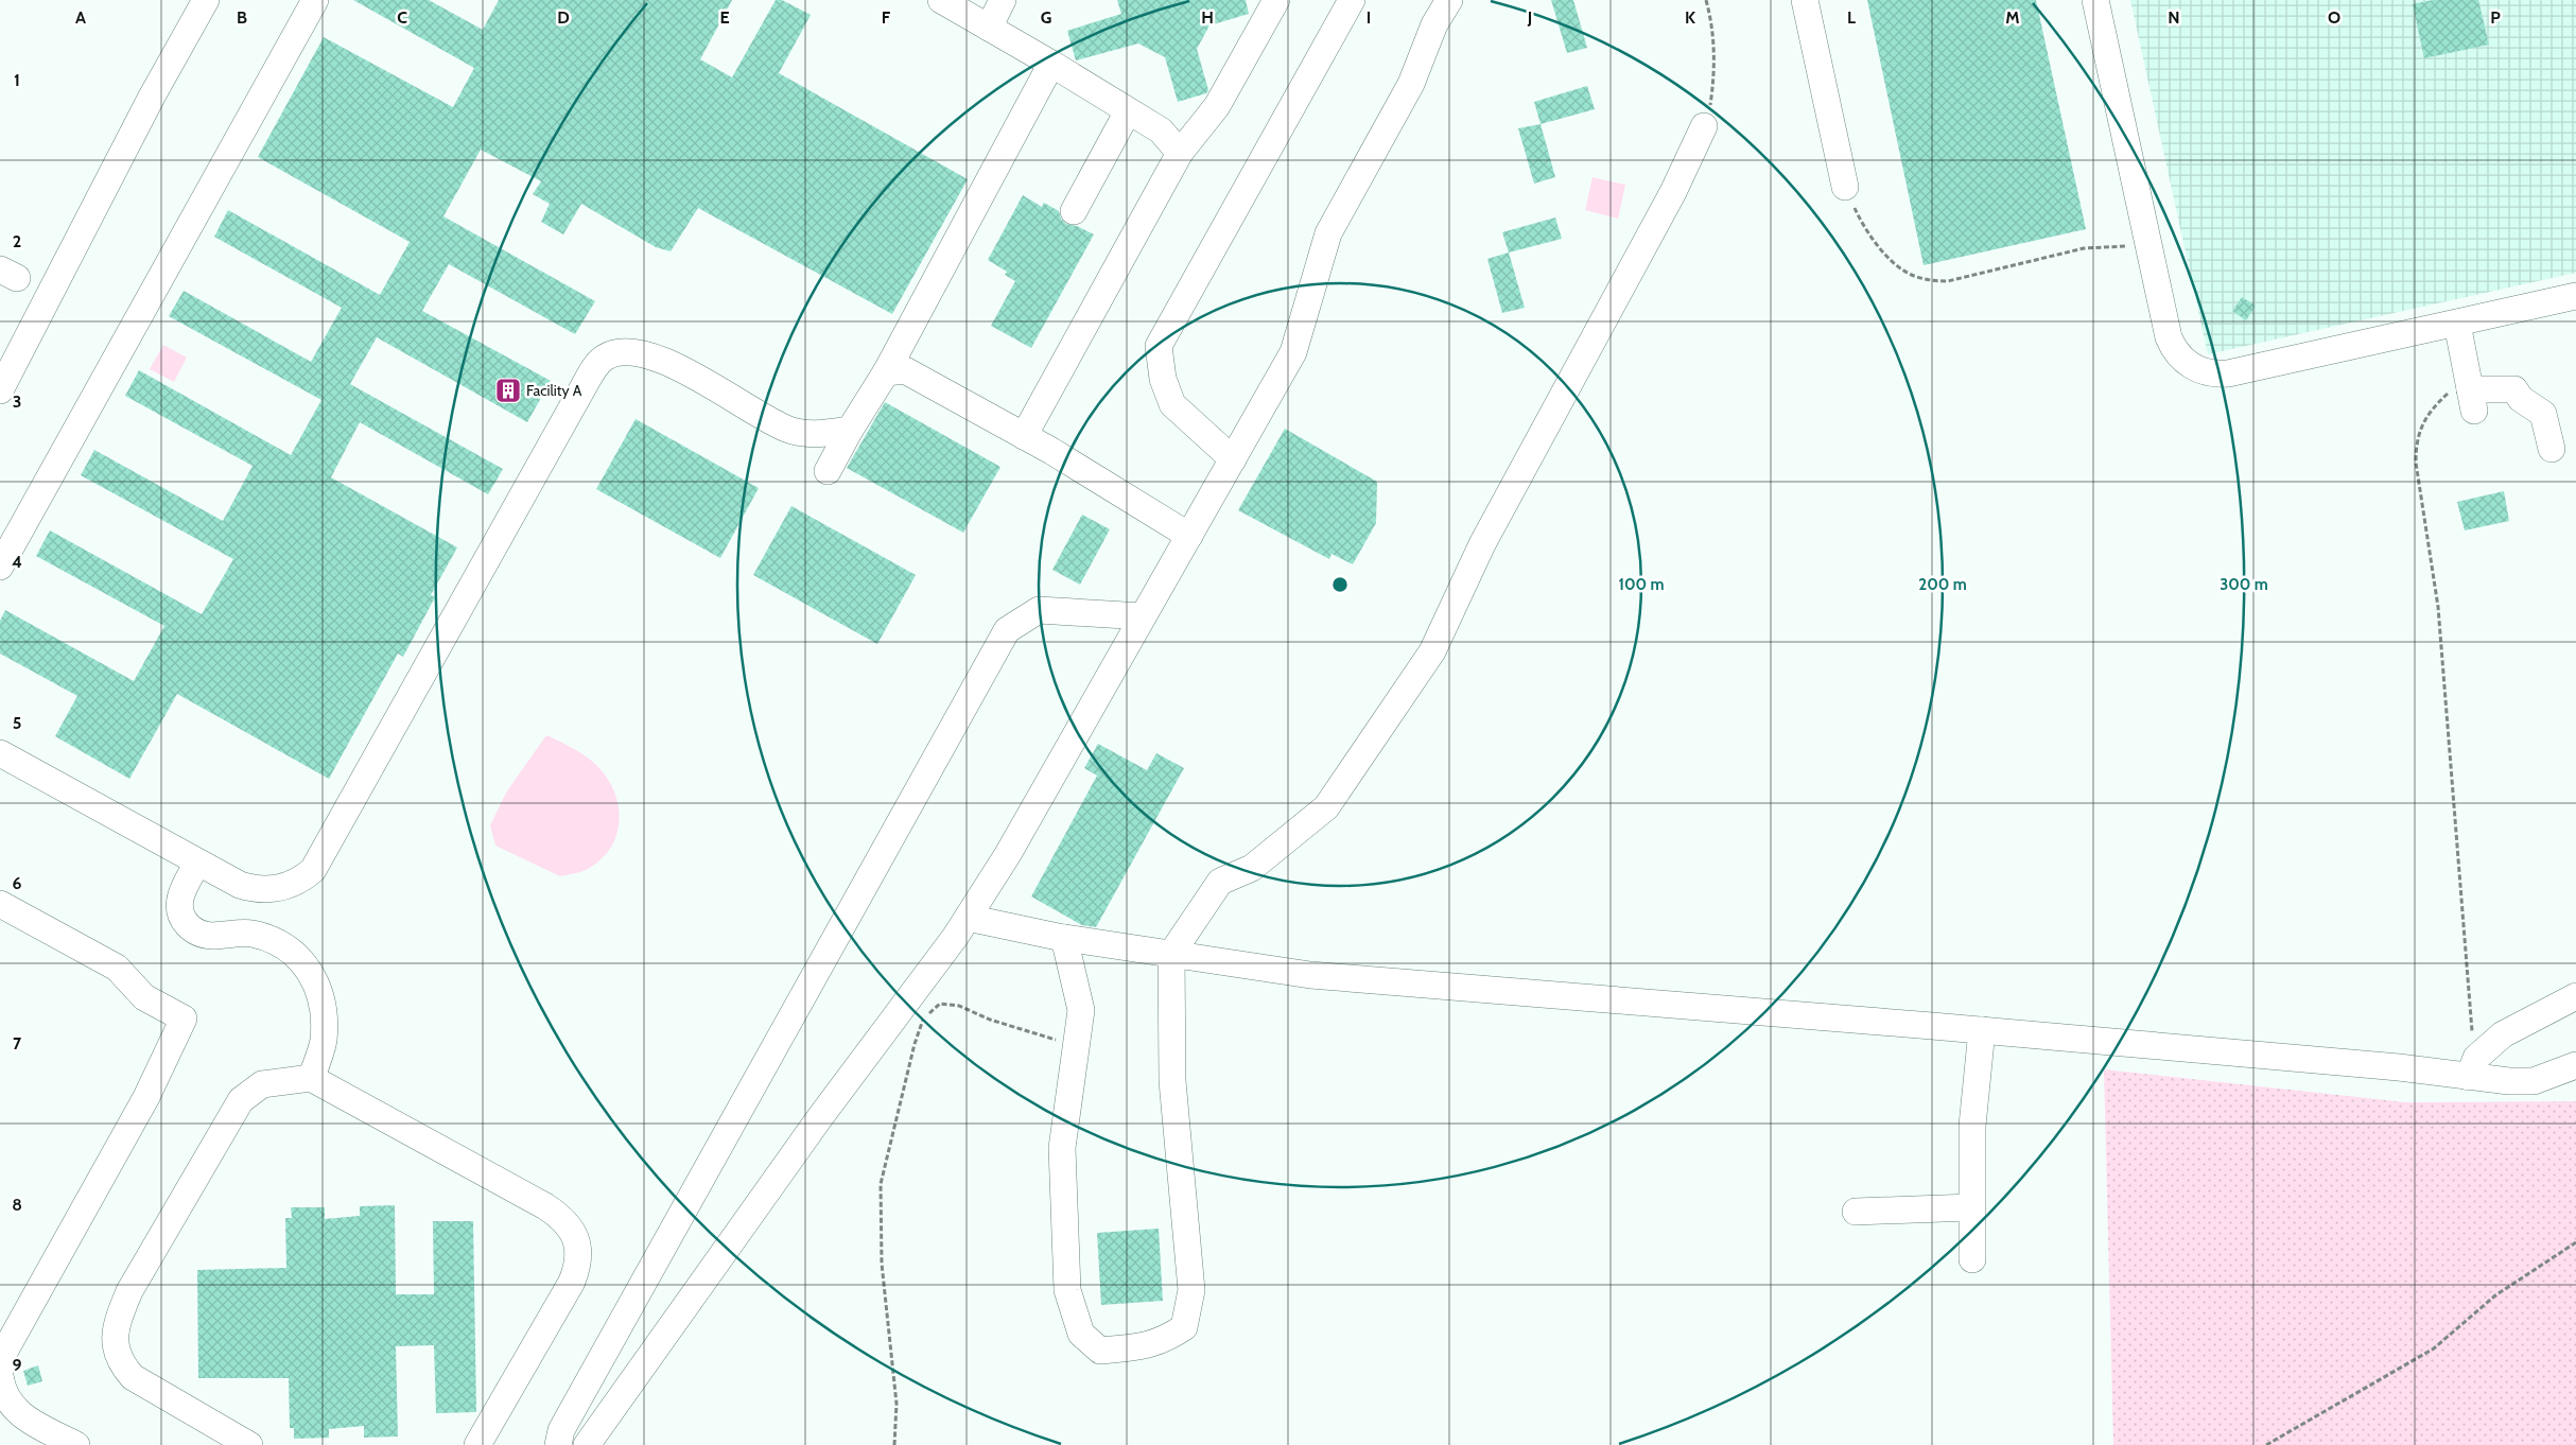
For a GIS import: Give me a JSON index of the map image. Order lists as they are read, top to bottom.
{
  "places": {
    "building": ["Facility A"]
  },
  "grid": {
    "columns": [
      "A",
      "B",
      "C",
      "D",
      "E",
      "F",
      "G",
      "H",
      "I",
      "J",
      "K",
      "L",
      "M",
      "N",
      "O",
      "P"
    ],
    "rows": [
      "1",
      "2",
      "3",
      "4",
      "5",
      "6",
      "7",
      "8",
      "9"
    ]
  },
  "rings": ["100 m", "200 m", "300 m"]
}
